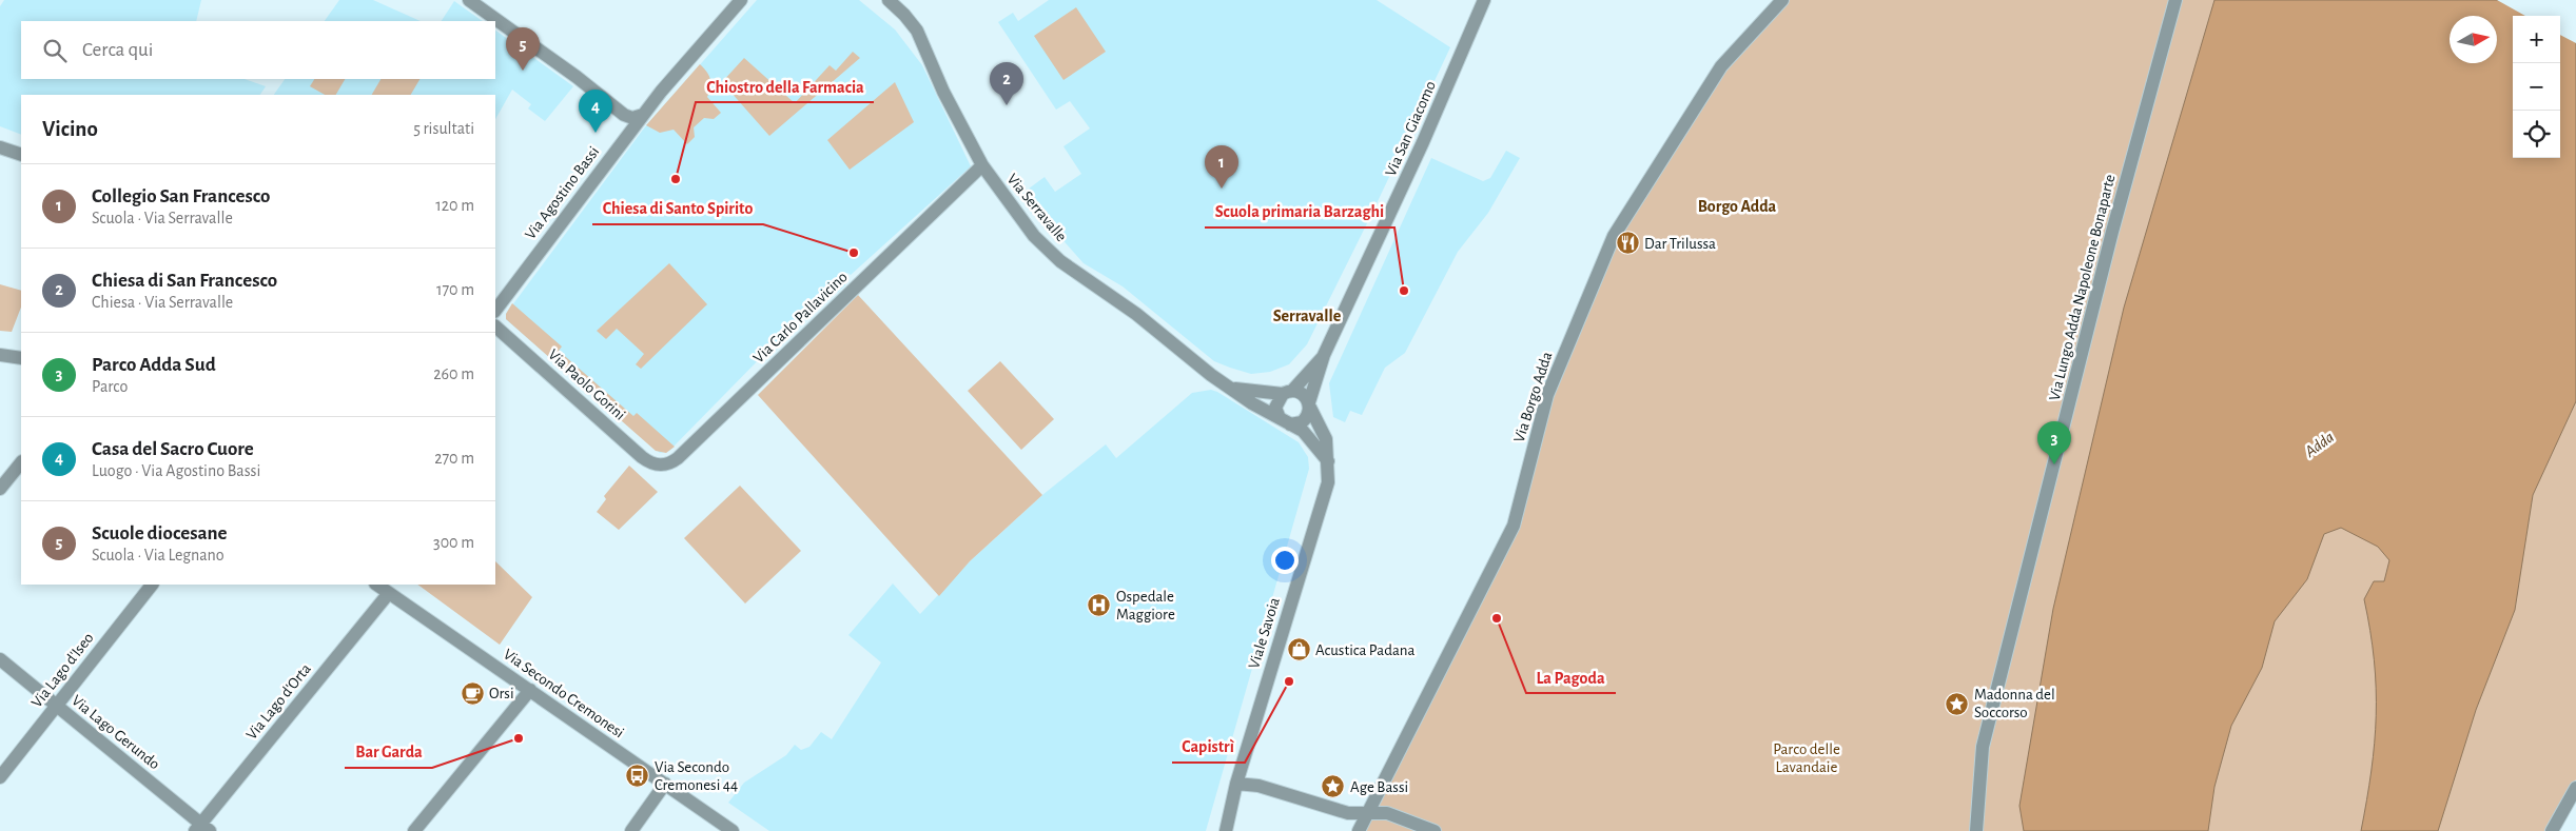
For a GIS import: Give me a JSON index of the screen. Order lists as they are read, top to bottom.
{
  "streets": {
    "street": [
      "Via San Giacomo",
      "Via Agostino Bassi",
      "Via Serravalle",
      "Via Lungo Adda Napoleone Bonaparte",
      "Via Carlo Pallavicino",
      "Via Paolo Gorini",
      "Via Borgo Adda",
      "Viale Savoia",
      "Via Lago d'Iseo",
      "Via Secondo Cremonesi",
      "Via Lago d'Orta",
      "Via Lago Gerundo"
    ]
  },
  "crossings": [
    ["Via San Giacomo", "Via Serravalle"],
    ["Via San Giacomo", "Viale Savoia"],
    ["Via Serravalle", "Via Carlo Pallavicino"],
    ["Via Serravalle", "Viale Savoia"],
    ["Via Carlo Pallavicino", "Via Paolo Gorini"],
    ["Via Lago d'Iseo", "Via Lago Gerundo"],
    ["Via Secondo Cremonesi", "Via Lago d'Orta"],
    ["Via Lago d'Orta", "Via Lago Gerundo"]
  ],
  "districts": ["Borgo Adda", "Serravalle"],
  "water": ["Adda"],
  "parks": ["Parco delle Lavandaie"],
  "places": {
    "other": [
      "Chiostro della Farmacia",
      "Chiesa di Santo Spirito",
      "Scuola primaria Barzaghi",
      "La Pagoda",
      "Capistrì",
      "Bar Garda"
    ],
    "restaurant": ["Dar Trilussa"],
    "hospital": ["Ospedale Maggiore"],
    "shop": ["Acustica Padana"],
    "cafe": ["Orsi"],
    "place": ["Madonna del Soccorso", "Age Bassi"],
    "bus stop": ["Via Secondo Cremonesi 44"]
  },
  "north": "right",
  "page": {
    "map_buttons": ["+", "−"],
    "search": "Cerca qui",
    "pins": [
      "5",
      "2",
      "4",
      "1",
      "3"
    ],
    "heading": ["Vicino", "5 risultati"],
    "list": [
      {
        "mark": "1",
        "name": "Collegio San Francesco",
        "note": "Scuola · Via Serravalle",
        "value": "120 m"
      },
      {
        "mark": "2",
        "name": "Chiesa di San Francesco",
        "note": "Chiesa · Via Serravalle",
        "value": "170 m"
      },
      {
        "mark": "3",
        "name": "Parco Adda Sud",
        "note": "Parco",
        "value": "260 m"
      },
      {
        "mark": "4",
        "name": "Casa del Sacro Cuore",
        "note": "Luogo · Via Agostino Bassi",
        "value": "270 m"
      },
      {
        "mark": "5",
        "name": "Scuole diocesane",
        "note": "Scuola · Via Legnano",
        "value": "300 m"
      }
    ]
  }
}
